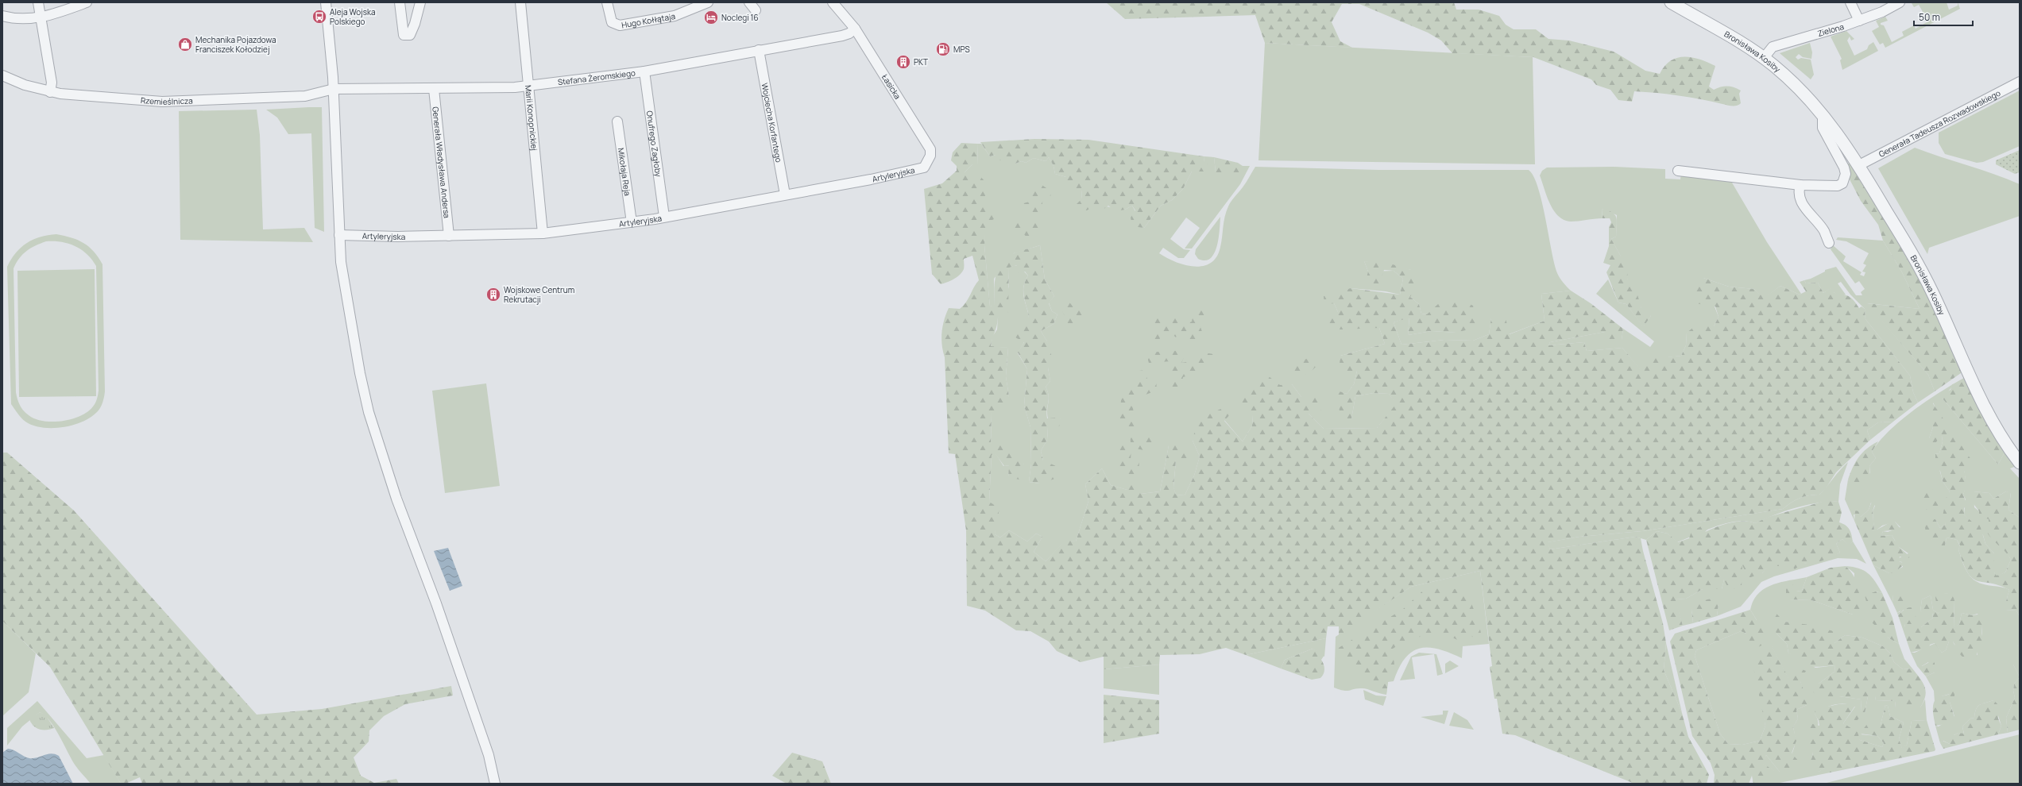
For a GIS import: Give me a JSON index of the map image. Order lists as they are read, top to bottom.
{
  "streets": {
    "street": [
      "Hugo Kołłątaja",
      "Zielona",
      "Bronisława Kosiby",
      "Stefana Żeromskiego",
      "Łasicka",
      "Rzemieślnicza",
      "Marii Konopnickiej",
      "Wojciecha Korfantego",
      "Generała Tadeusza Rozwadowskiego",
      "Onufrego Zagłoby",
      "Generała Władysława Andersa",
      "Mikołaja Reja",
      "Artyleryjska"
    ]
  },
  "crossings": [
    ["Zielona", "Bronisława Kosiby"],
    ["Bronisława Kosiby", "Generała Tadeusza Rozwadowskiego"],
    ["Stefana Żeromskiego", "Łasicka"],
    ["Stefana Żeromskiego", "Rzemieślnicza"],
    ["Stefana Żeromskiego", "Marii Konopnickiej"],
    ["Stefana Żeromskiego", "Wojciecha Korfantego"],
    ["Stefana Żeromskiego", "Onufrego Zagłoby"],
    ["Stefana Żeromskiego", "Generała Władysława Andersa"],
    ["Łasicka", "Artyleryjska"],
    ["Marii Konopnickiej", "Artyleryjska"],
    ["Wojciecha Korfantego", "Artyleryjska"],
    ["Onufrego Zagłoby", "Artyleryjska"],
    ["Generała Władysława Andersa", "Artyleryjska"],
    ["Mikołaja Reja", "Artyleryjska"]
  ],
  "places": {
    "bus stop": ["Aleja Wojska Polskiego"],
    "hotel": ["Noclegi 16"],
    "shop": ["Mechanika Pojazdowa Franciszek Kołodziej"],
    "fuel station": ["MPS"],
    "building": ["PKT", "Wojskowe Centrum Rekrutacji"]
  },
  "scale_bar": "50 m"
}
